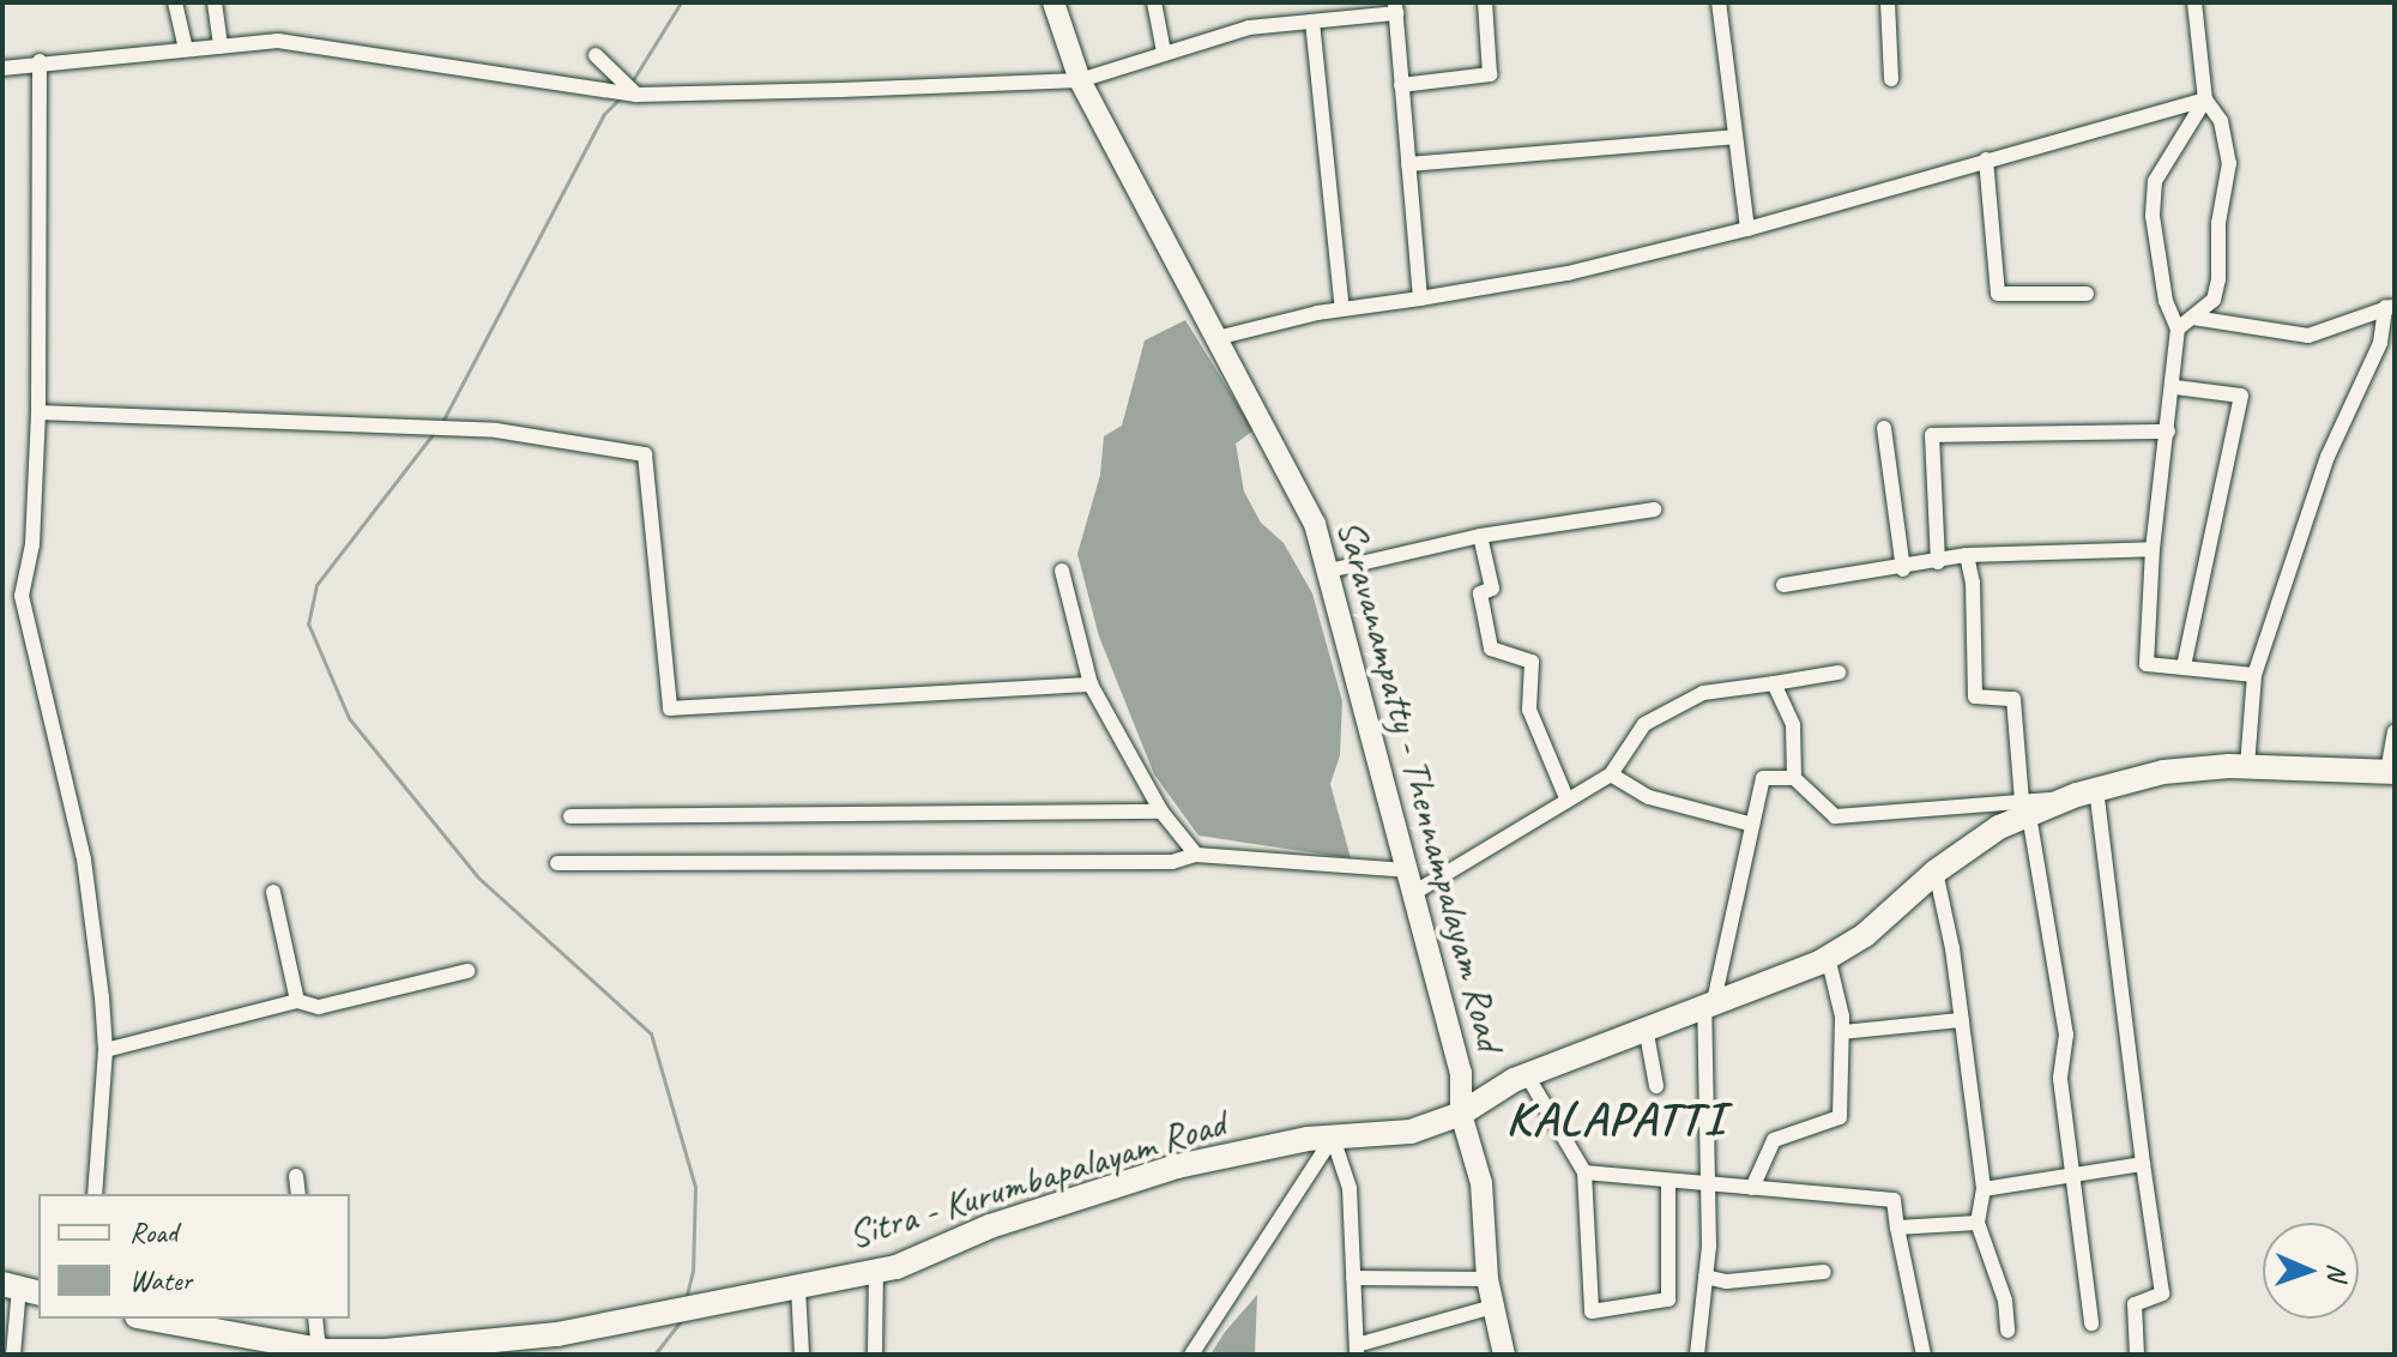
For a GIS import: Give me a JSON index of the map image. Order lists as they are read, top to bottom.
{
  "streets": {
    "main road": ["Saravanampatty - Thennampalayam Road", "Sitra - Kurumbapalayam Road"]
  },
  "crossings": [
    ["Saravanampatty - Thennampalayam Road", "Sitra - Kurumbapalayam Road"]
  ],
  "districts": ["KALAPATTI"],
  "legend": ["Road", "Water"],
  "north": "right"
}
